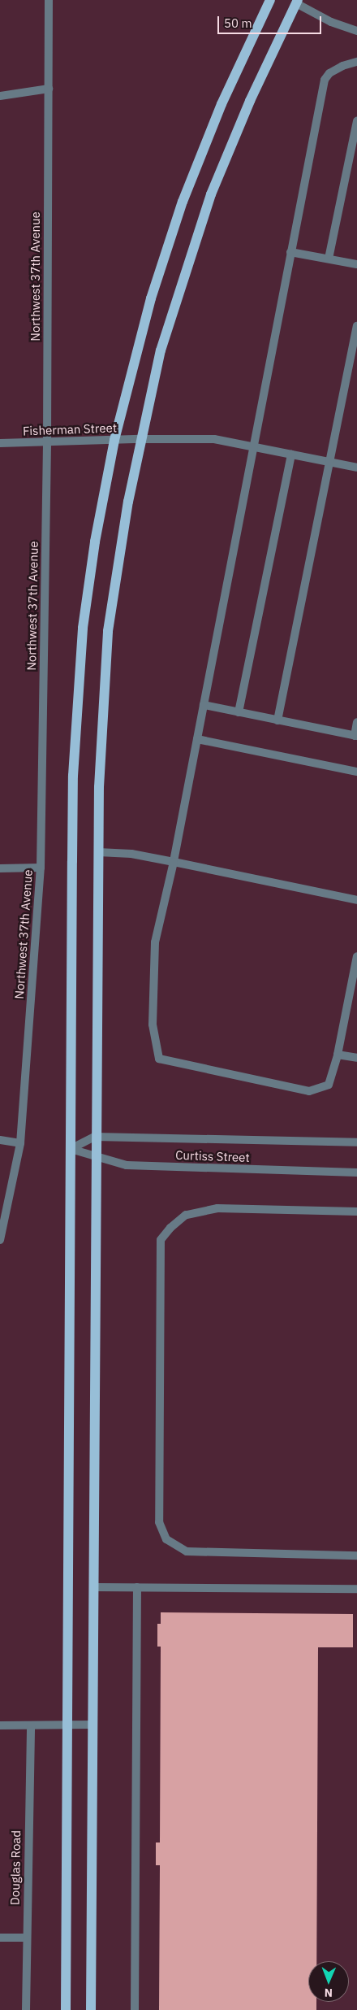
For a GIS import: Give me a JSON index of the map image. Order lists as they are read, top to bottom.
{
  "streets": {
    "street": [
      "Northwest 37th Avenue",
      "Fisherman Street",
      "Curtiss Street",
      "Douglas Road"
    ]
  },
  "crossings": [
    ["Northwest 37th Avenue", "Fisherman Street"]
  ],
  "scale_bar": "50 m",
  "north": "bottom"
}
